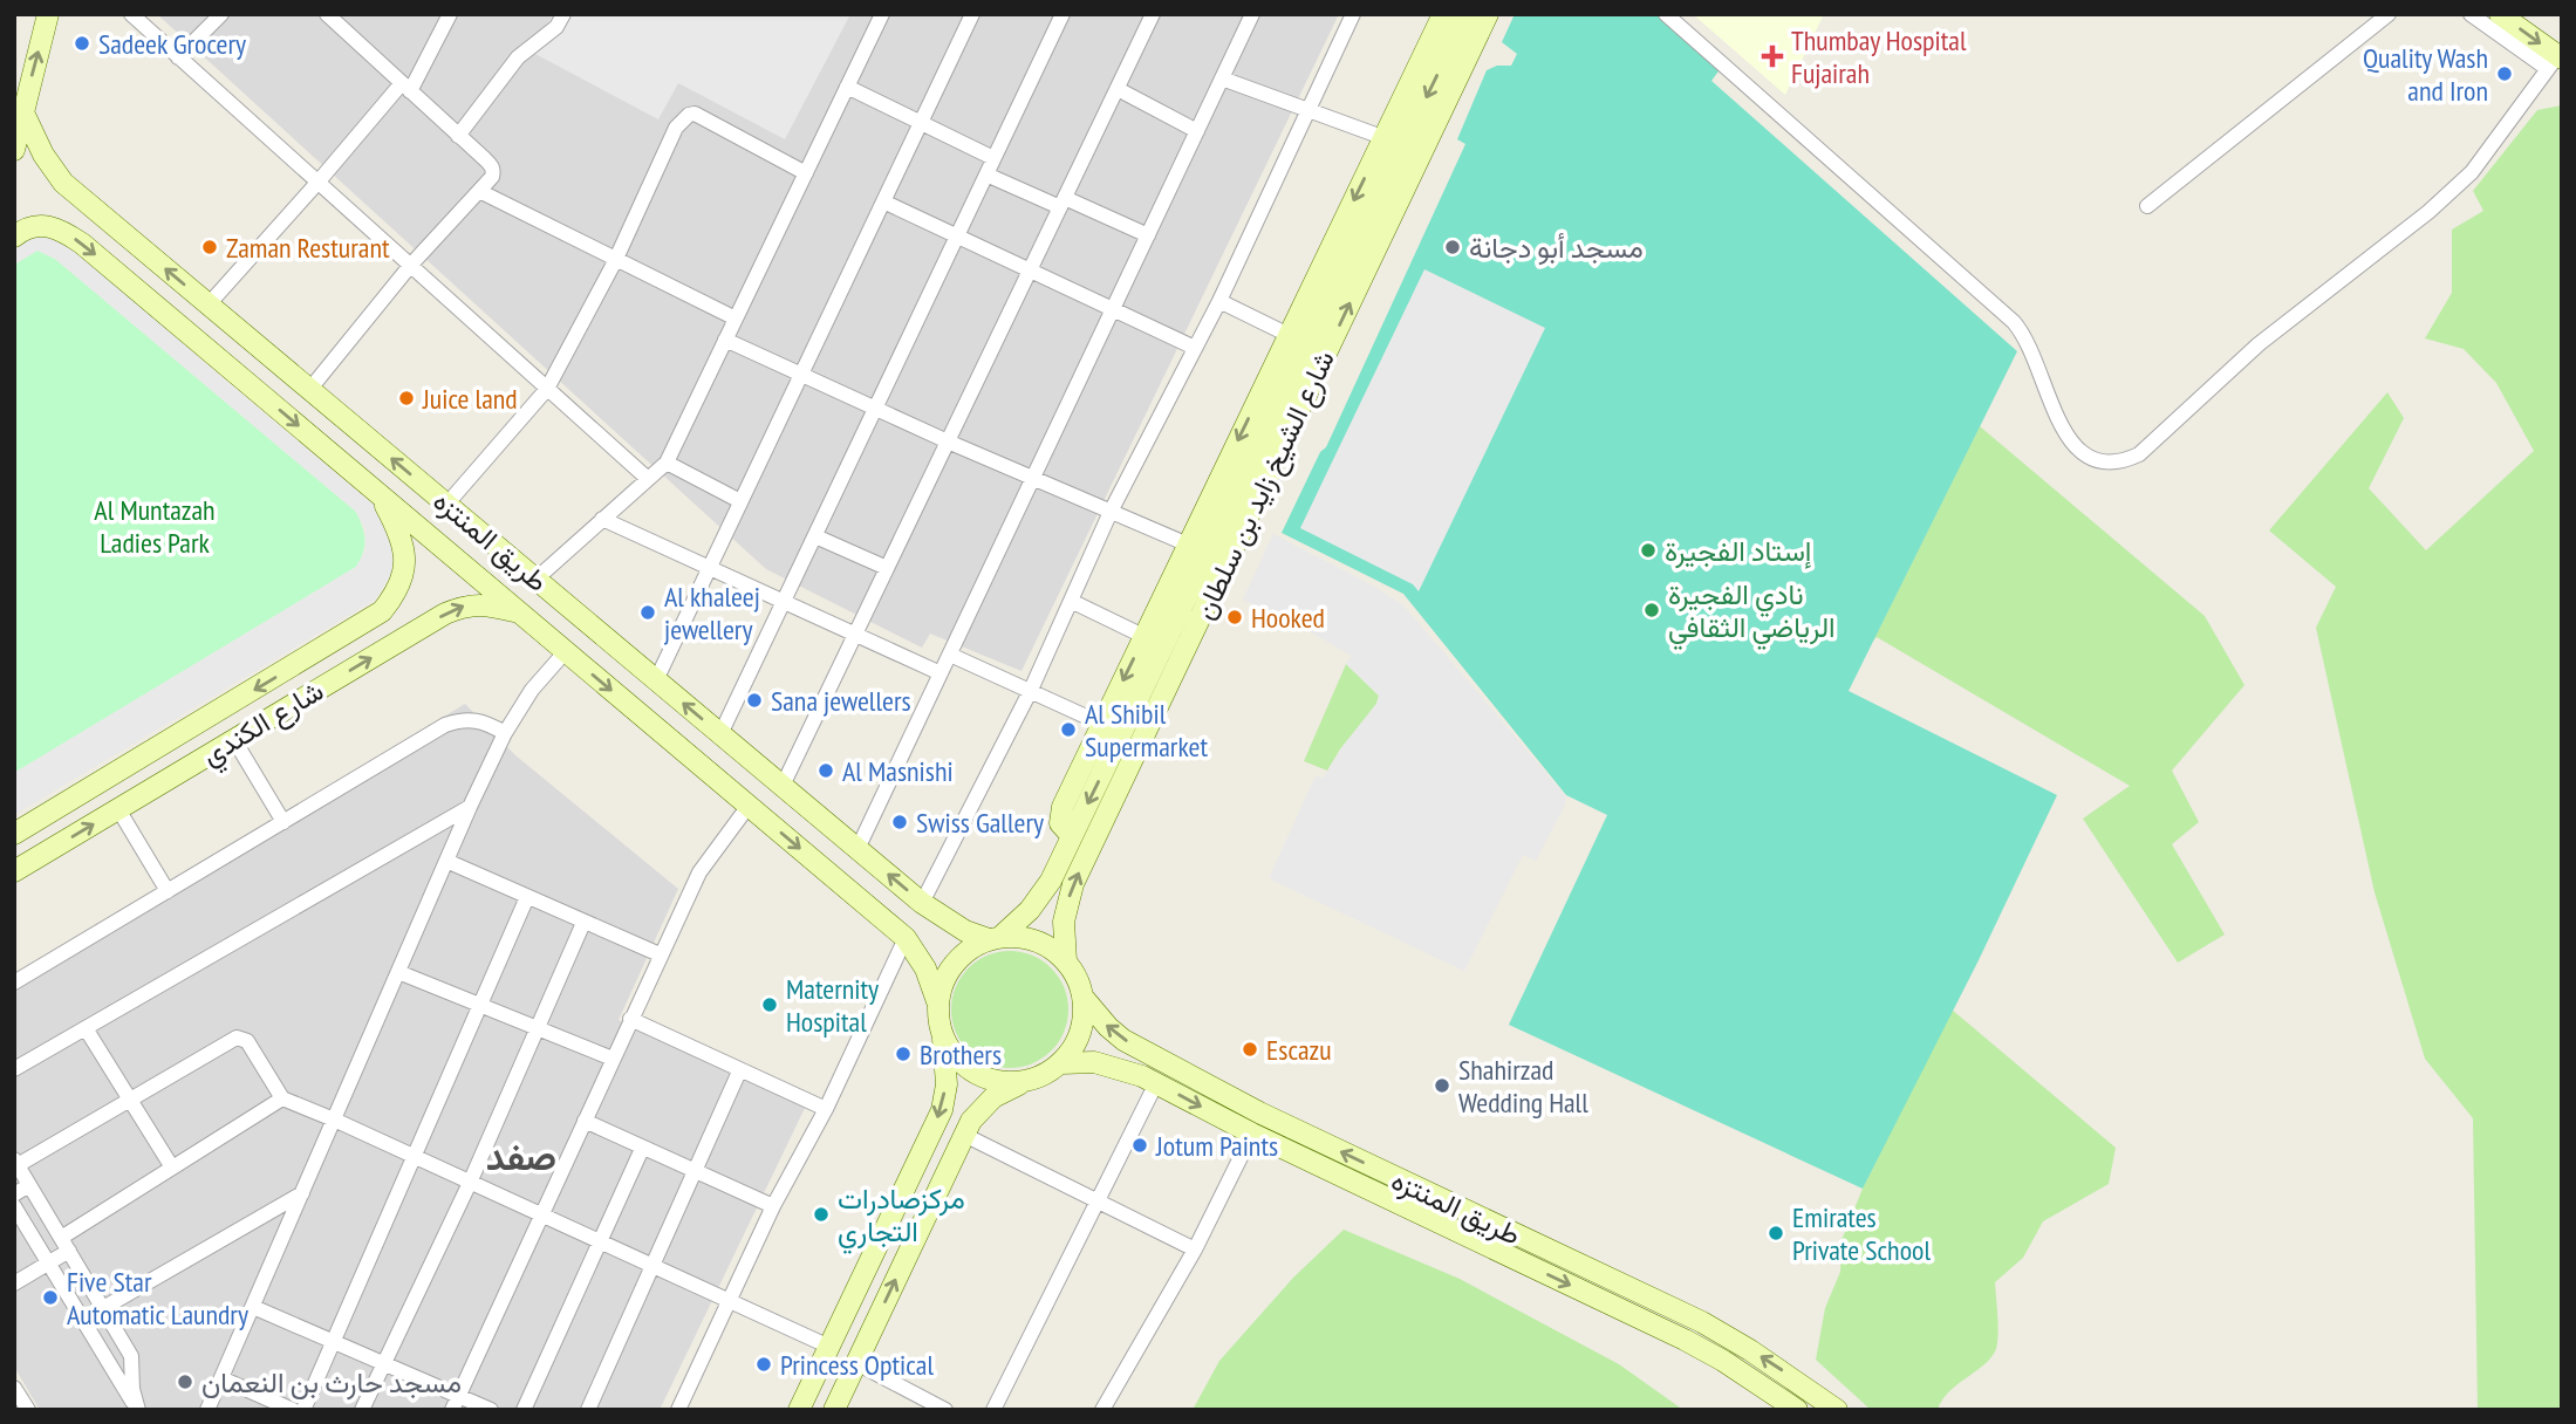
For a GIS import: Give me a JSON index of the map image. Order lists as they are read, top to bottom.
{
  "streets": {
    "street": ["شارع الشيخ زايد بن سلطان", "طريق المنتزه", "شارع الكندي"]
  },
  "crossings": [
    ["شارع الشيخ زايد بن سلطان", "طريق المنتزه"],
    ["طريق المنتزه", "شارع الكندي"]
  ],
  "districts": ["صفد"],
  "parks": ["Al Muntazah Ladies Park"],
  "places": {
    "other": [
      "Sadeek Grocery",
      "Quality Wash and Iron",
      "Zaman Resturant",
      "مسجد أبو دجانة",
      "Juice land",
      "إستاد الفجيرة",
      "نادي الفجيرة الرياضي الثقافي",
      "Al khaleej jewellery",
      "Hooked",
      "Sana jewellers",
      "Al Shibil Supermarket",
      "Al Masnishi",
      "Swiss Gallery",
      "Maternity Hospital",
      "Escazu",
      "Brothers",
      "Shahirzad Wedding Hall",
      "Jotum Paints",
      "مركزصادرات التجاري",
      "Emirates Private School",
      "Five Star Automatic Laundry",
      "Princess Optical",
      "مسجد حارث بن النعمان"
    ],
    "health": ["Thumbay Hospital Fujairah"]
  }
}
